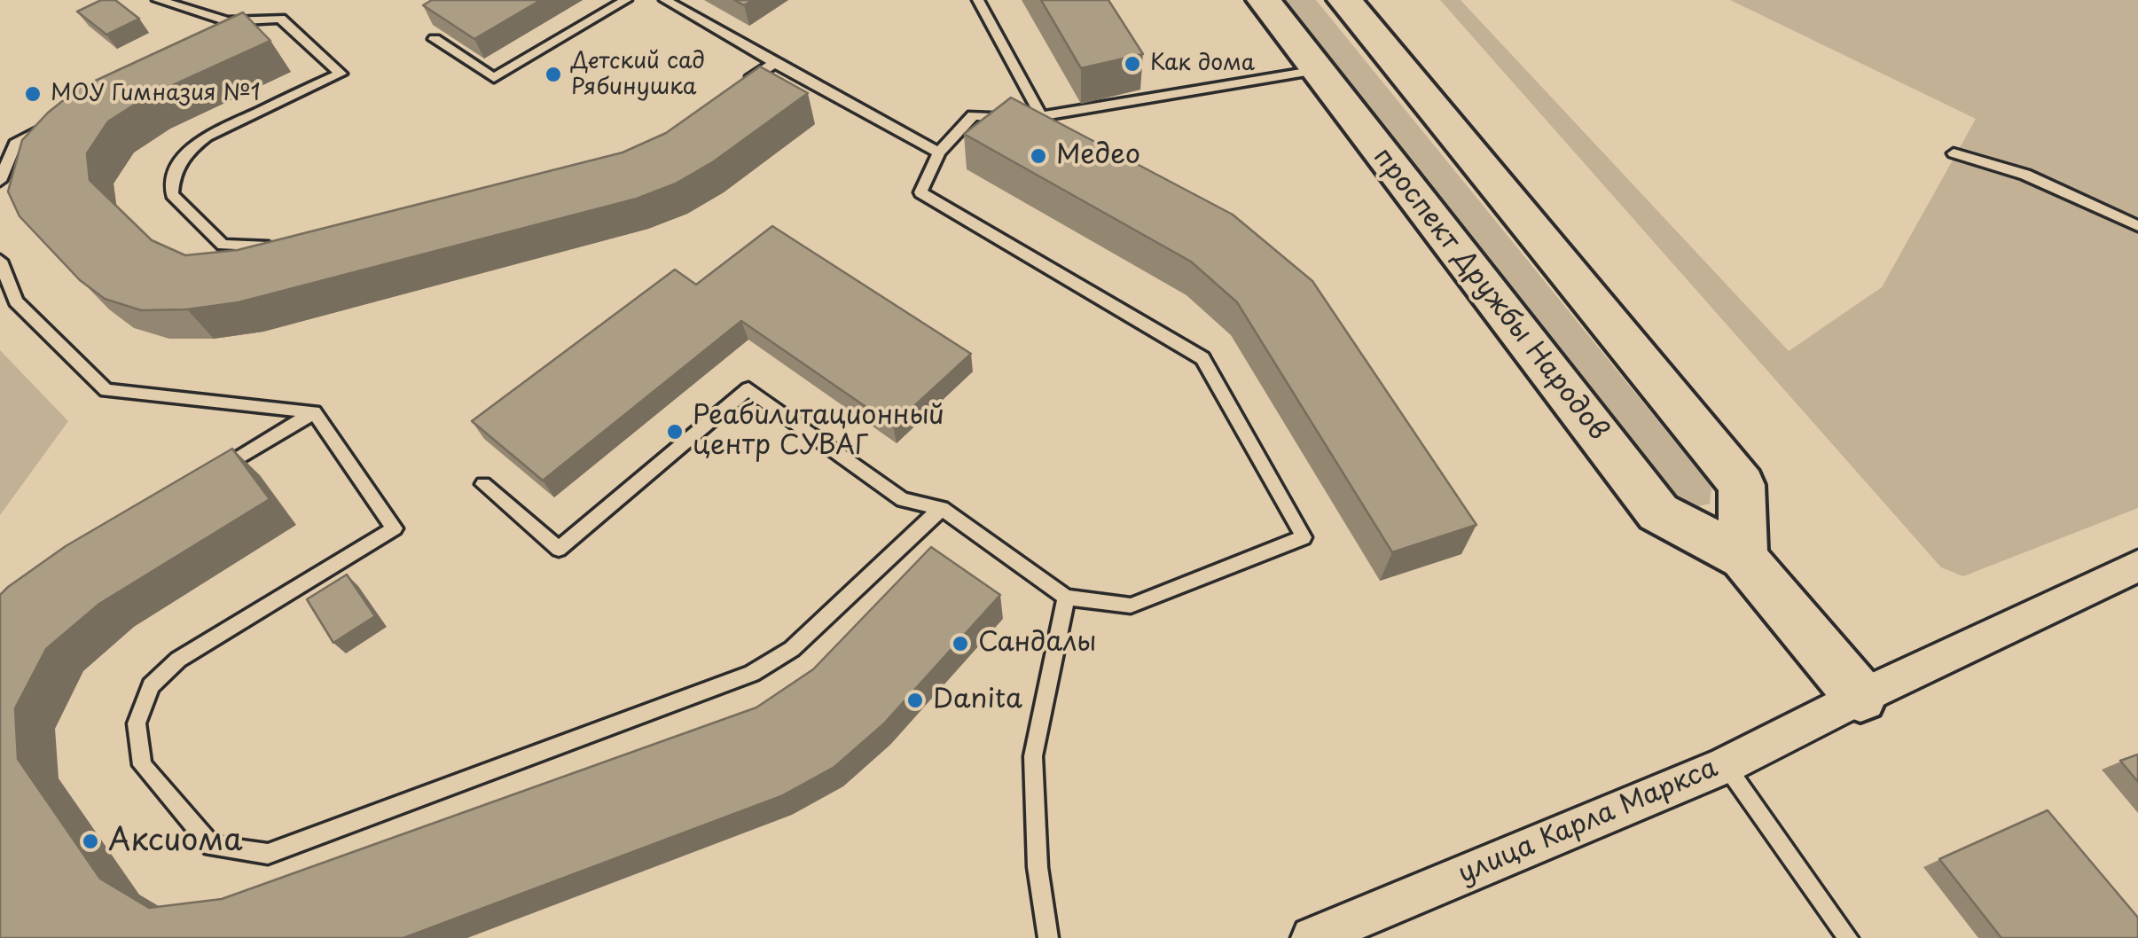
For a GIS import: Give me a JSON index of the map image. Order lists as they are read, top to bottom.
{
  "streets": {
    "street": ["проспект Дружбы Народов", "улица Карла Маркса"]
  },
  "crossings": [
    ["проспект Дружбы Народов", "улица Карла Маркса"]
  ],
  "places": [
    "Как дома",
    "Детский сад Рябинушка",
    "МОУ Гимназия №1",
    "Медео",
    "Реабилитационный центр СУВАГ",
    "Сандалы",
    "Danita",
    "Аксиома"
  ]
}
